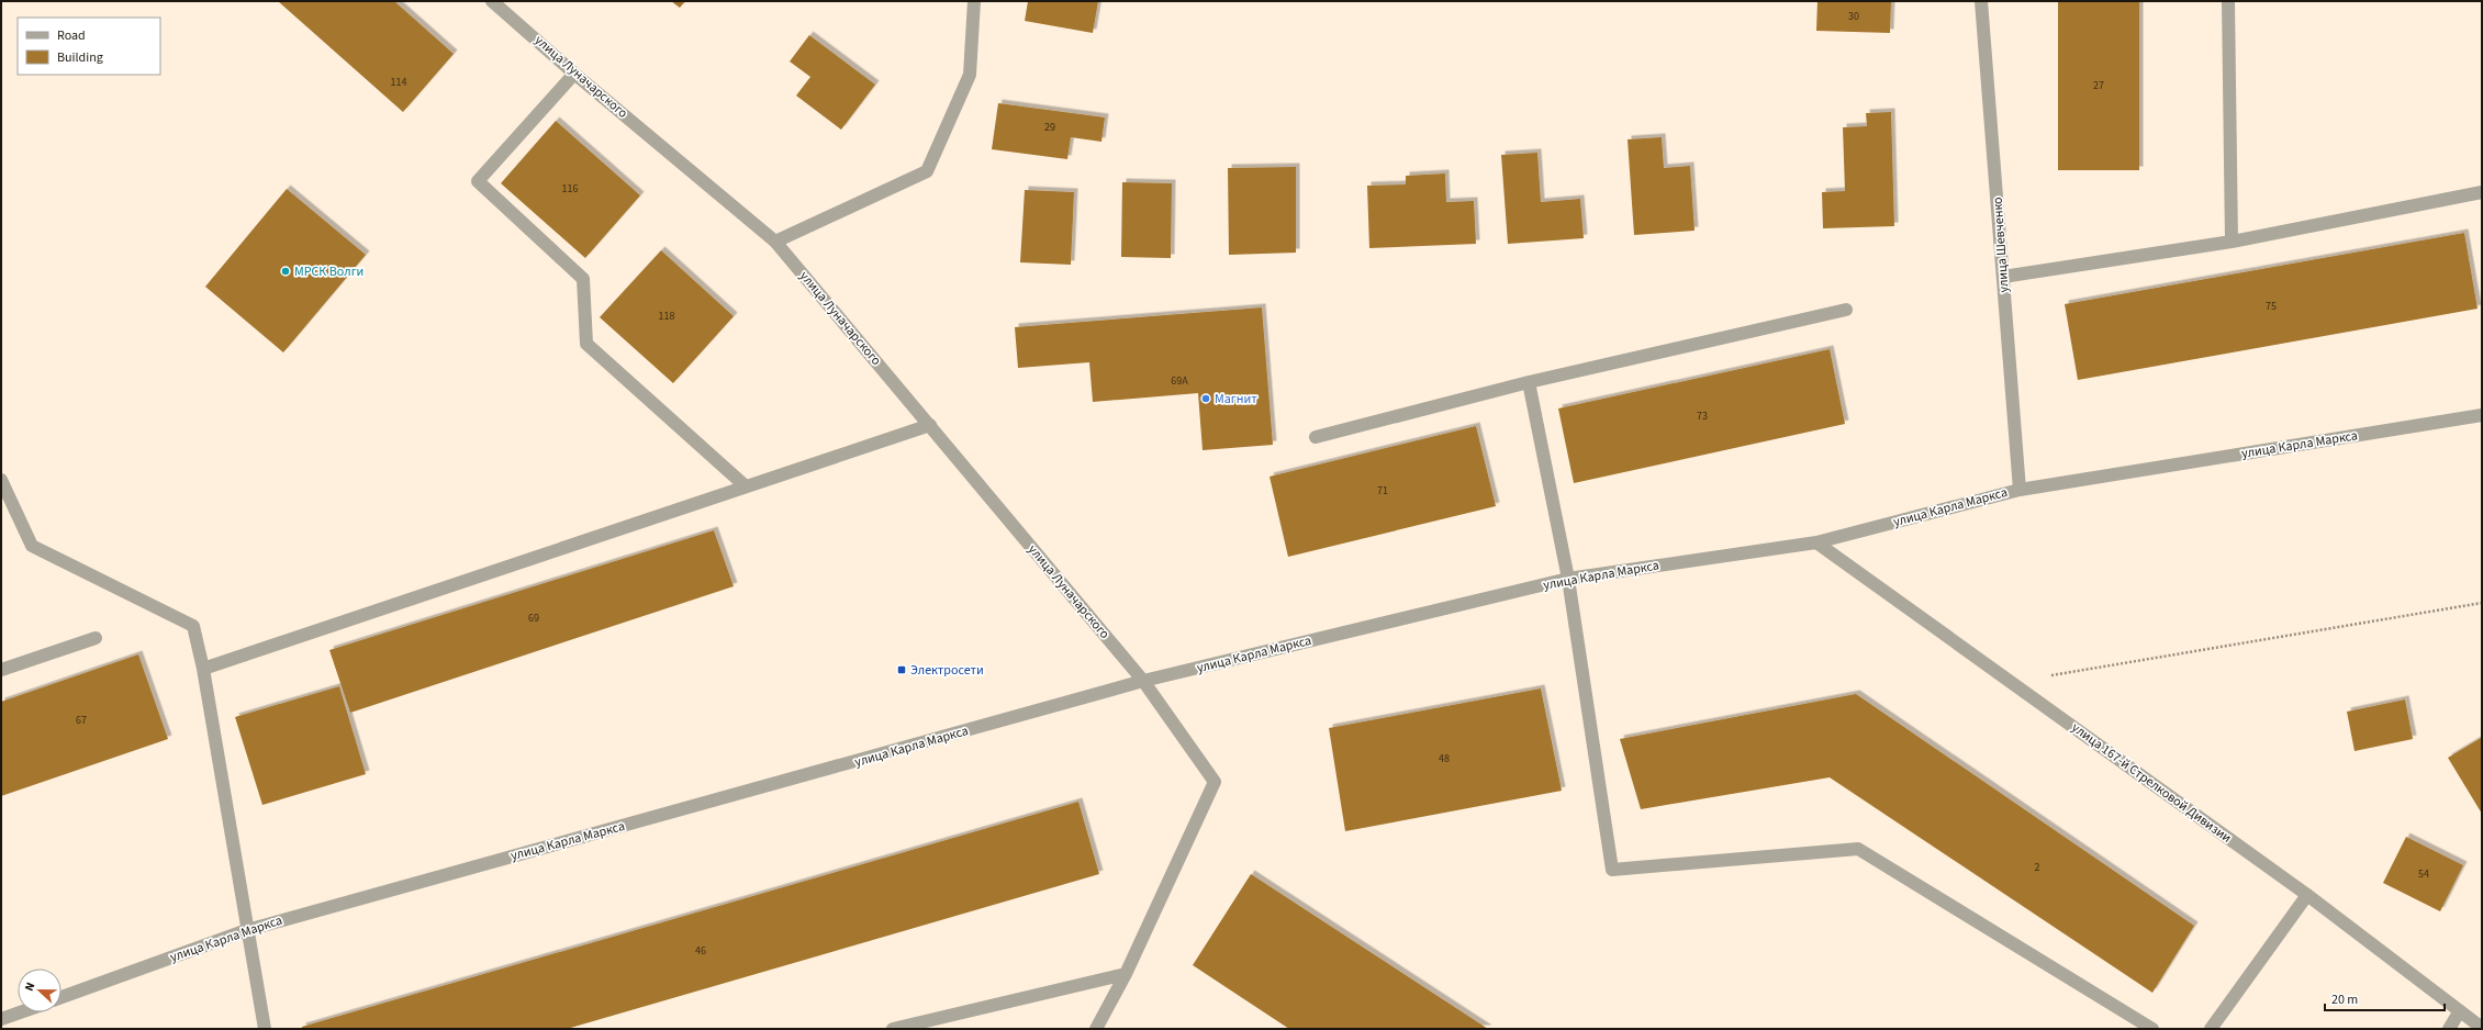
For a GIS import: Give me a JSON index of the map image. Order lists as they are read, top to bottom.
{
  "streets": {
    "street": [
      "улица Луначарского",
      "улица Шевченко",
      "улица Карла Маркса",
      "улица 167-й Стрелковой Дивизии"
    ]
  },
  "crossings": [
    ["улица Луначарского", "улица Карла Маркса"],
    ["улица Шевченко", "улица Карла Маркса"],
    ["улица Карла Маркса", "улица 167-й Стрелковой Дивизии"]
  ],
  "places": {
    "other": ["МРСК Волги", "Магнит"],
    "transit": ["Электросети"]
  },
  "house_numbers": [
    "30",
    "114",
    "27",
    "29",
    "116",
    "75",
    "118",
    "69А",
    "73",
    "71",
    "69",
    "67",
    "48",
    "2",
    "54",
    "46"
  ],
  "legend": ["Road", "Building"],
  "scale_bar": "20 m",
  "north": "left"
}
